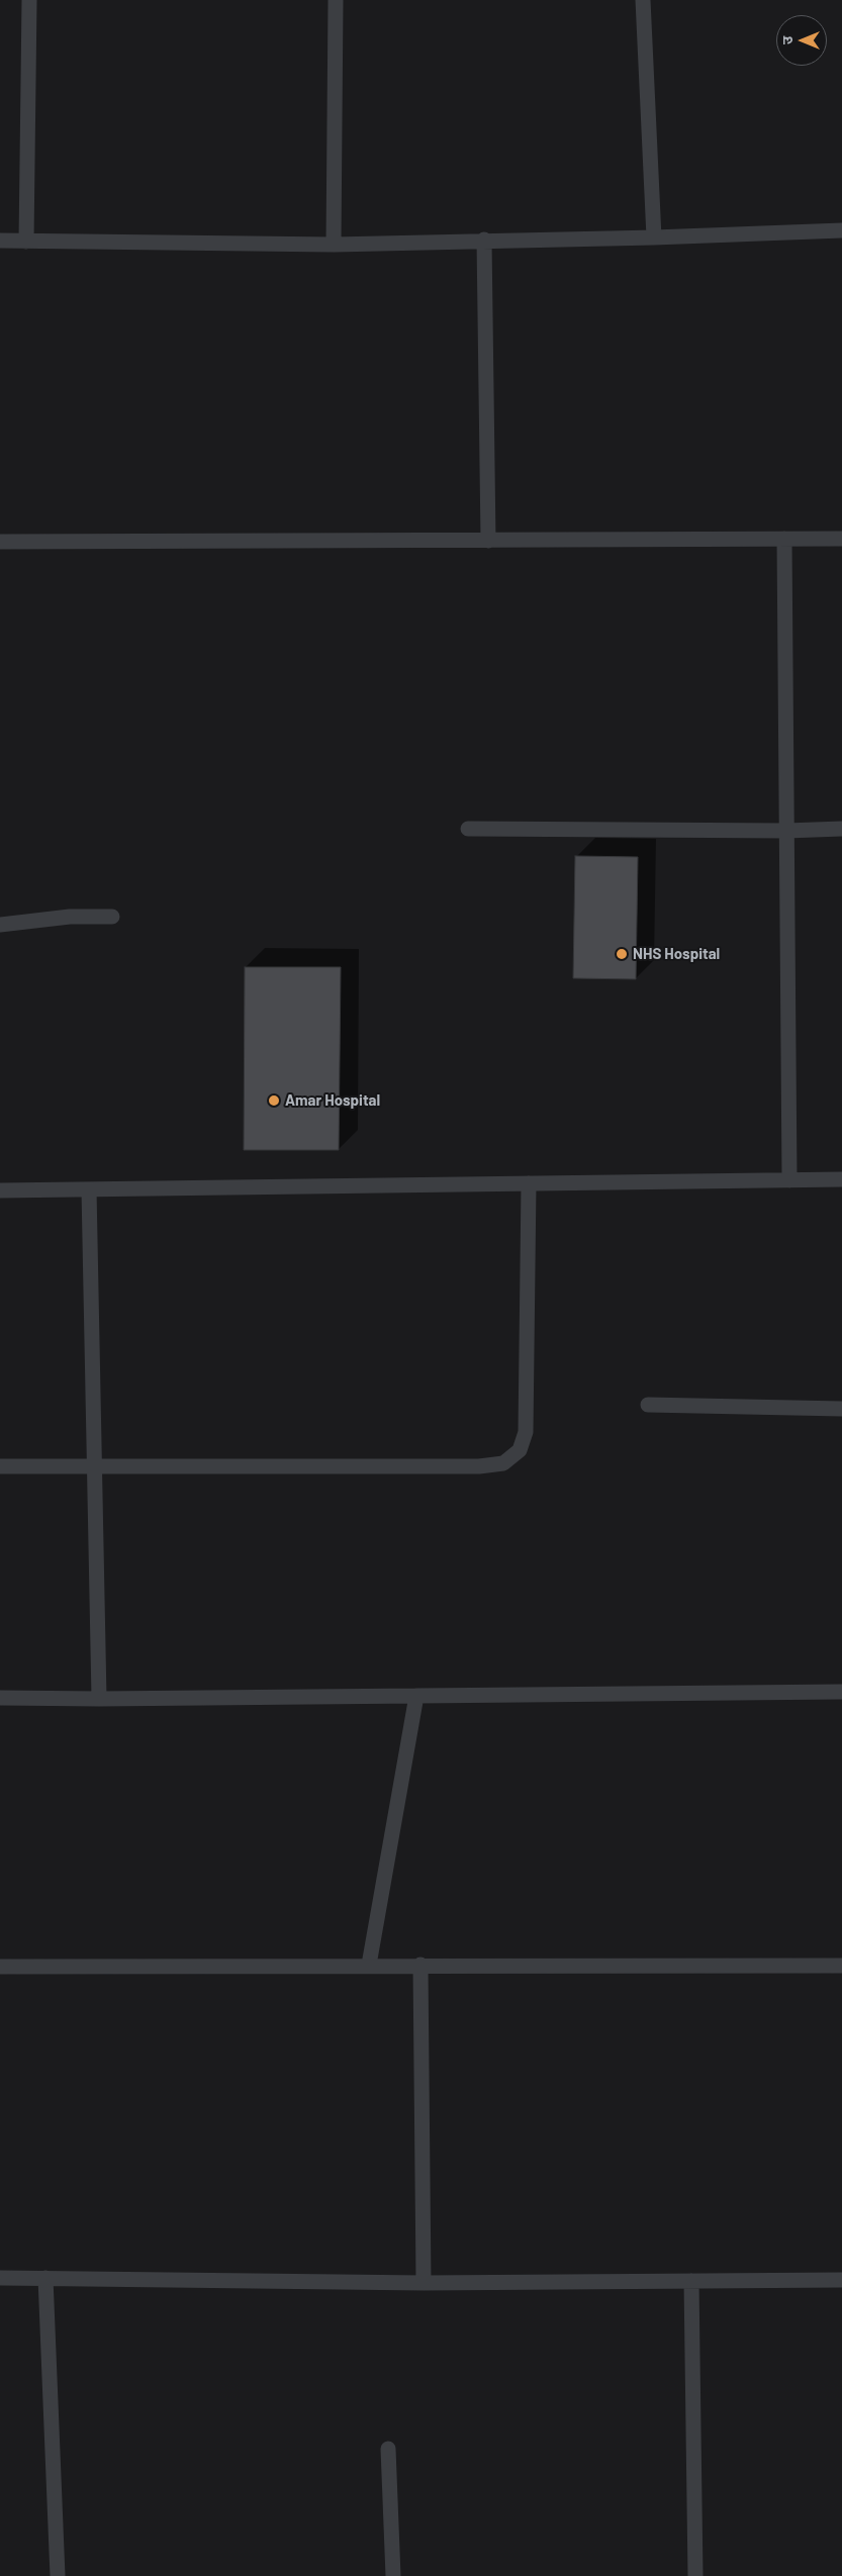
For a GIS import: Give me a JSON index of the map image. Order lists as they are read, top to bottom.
{
  "places": ["NHS Hospital", "Amar Hospital"],
  "north": "left"
}
